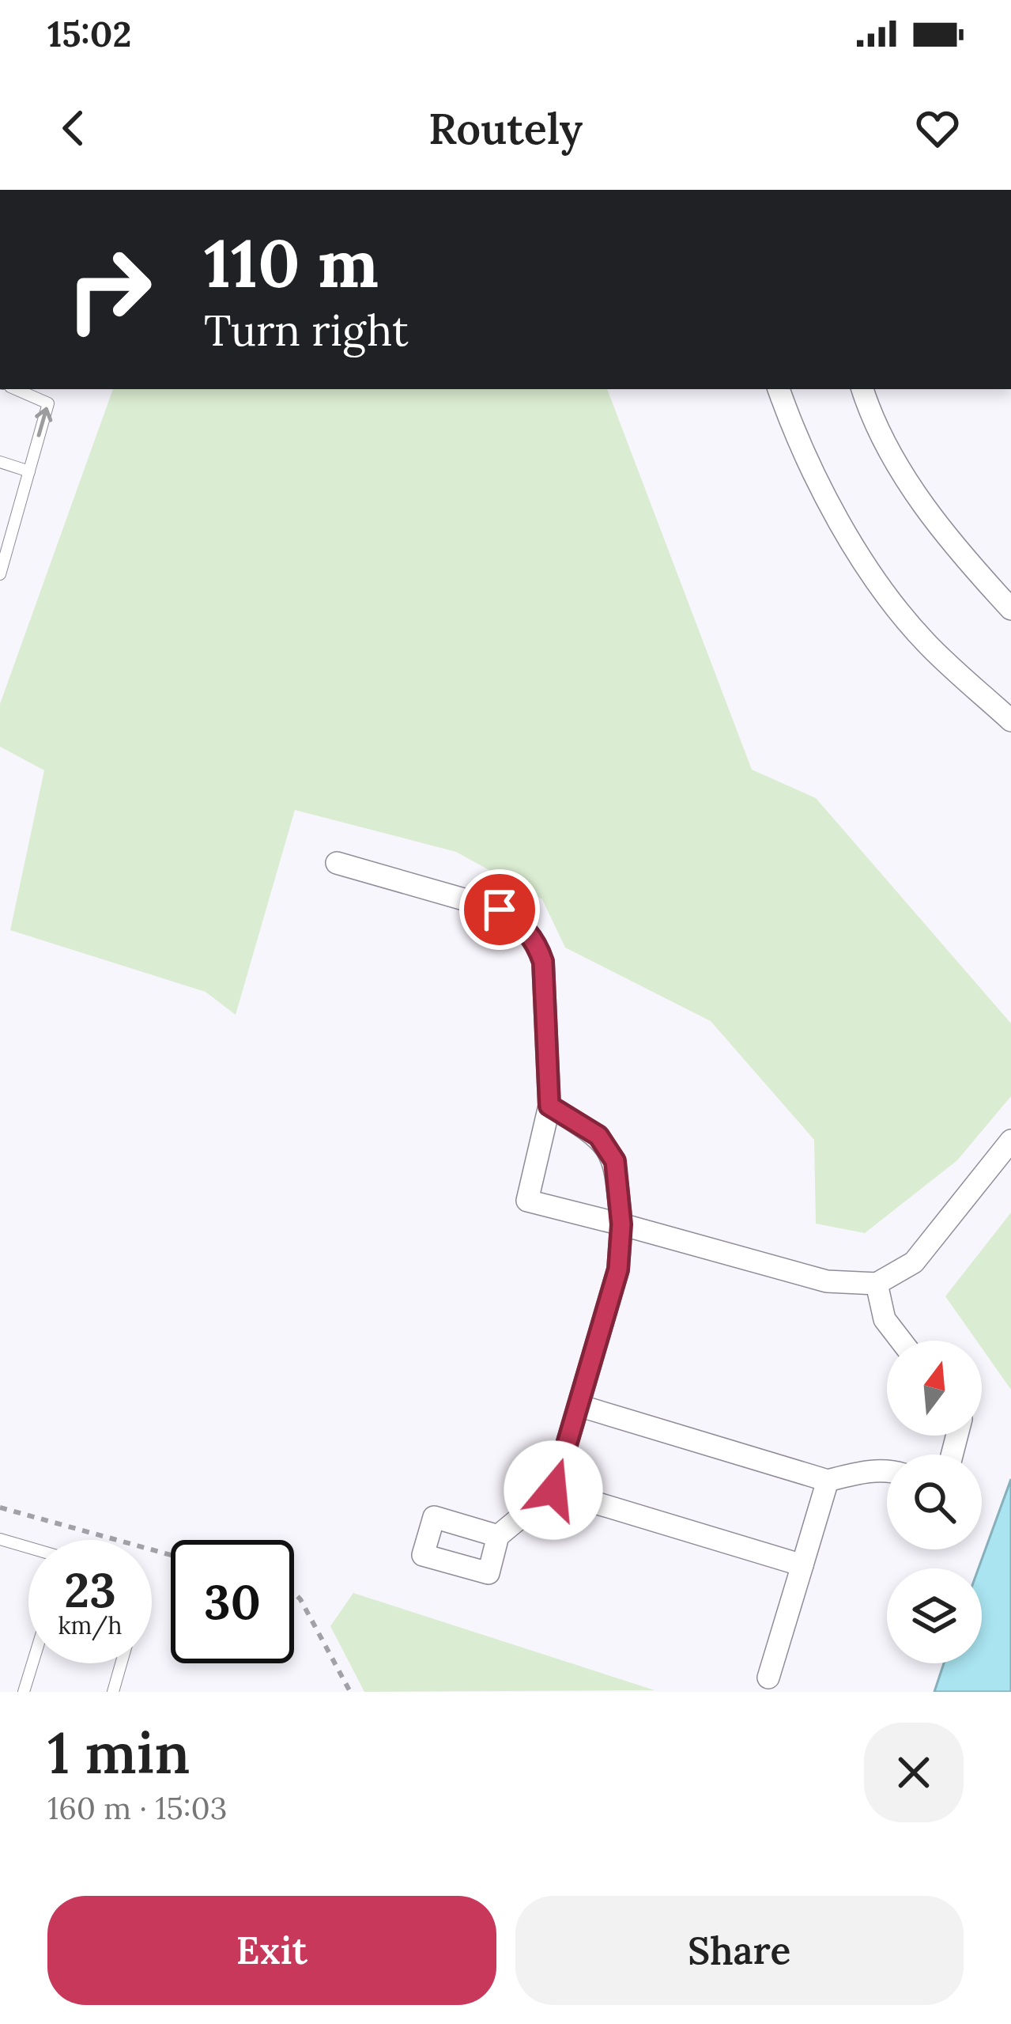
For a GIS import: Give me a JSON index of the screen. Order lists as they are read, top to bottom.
{
  "north": "top",
  "page": {
    "status": "15:02",
    "header": "Routely",
    "turn": ["110 m", "Turn right"],
    "speed": "23 km/h",
    "limit": "30",
    "heading": ["1 min", "160 m · 15:03"],
    "buttons": ["Exit", "Share"]
  }
}
